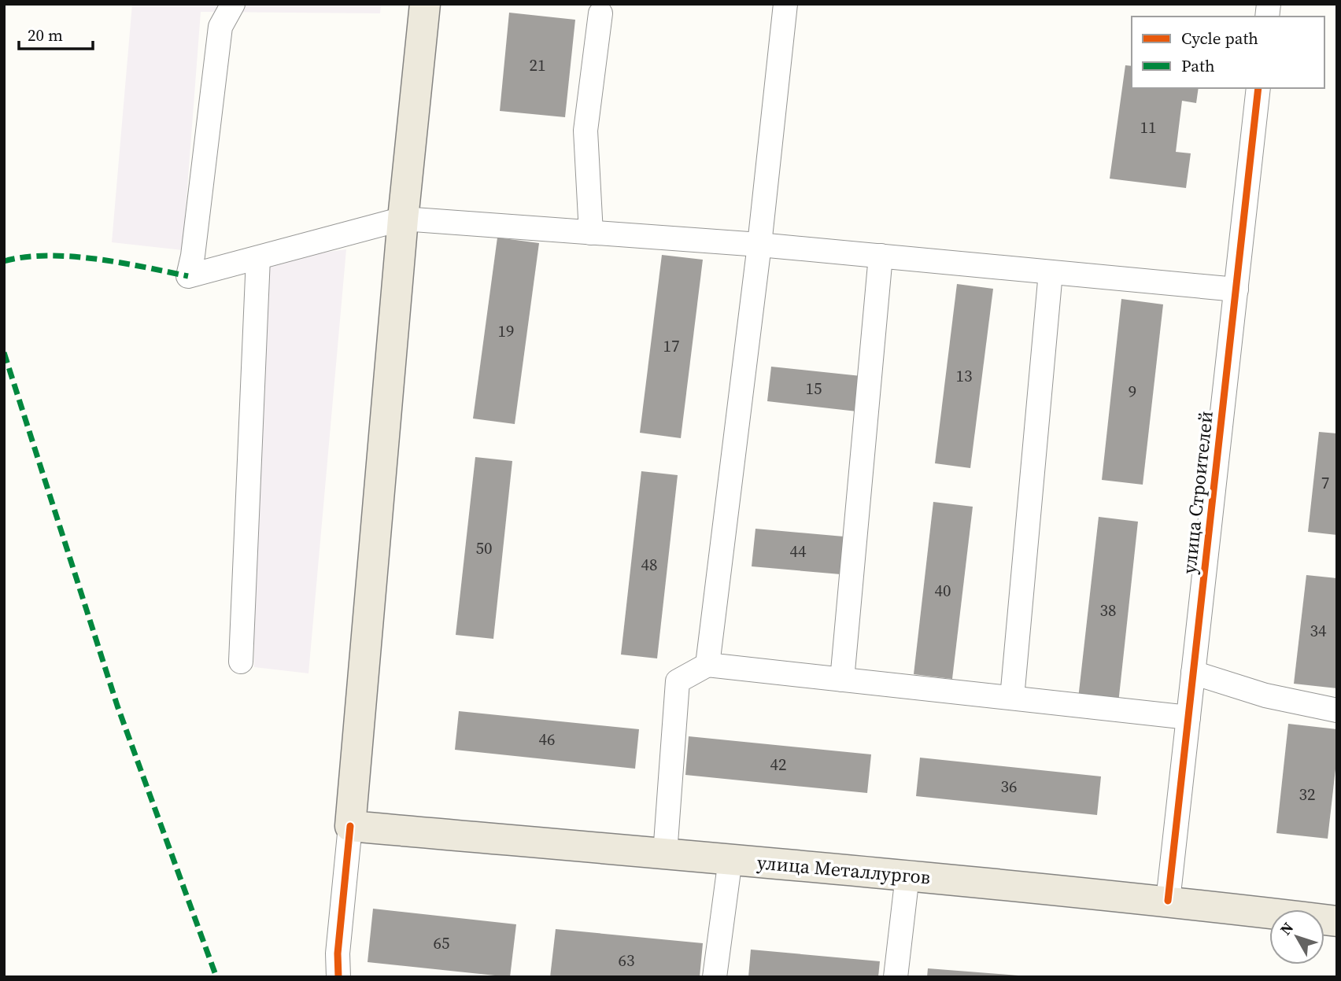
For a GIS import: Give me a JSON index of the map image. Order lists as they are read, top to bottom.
{
  "streets": {
    "main road": ["улица Металлургов"],
    "street": ["улица Строителей"]
  },
  "crossings": [
    ["улица Строителей", "улица Металлургов"]
  ],
  "house_numbers": [
    "21",
    "11",
    "19",
    "17",
    "13",
    "15",
    "9",
    "7",
    "50",
    "44",
    "48",
    "40",
    "38",
    "34",
    "46",
    "42",
    "36",
    "32",
    "65",
    "63"
  ],
  "legend": ["Cycle path", "Path"],
  "scale_bar": "20 m",
  "north": "top left"
}
